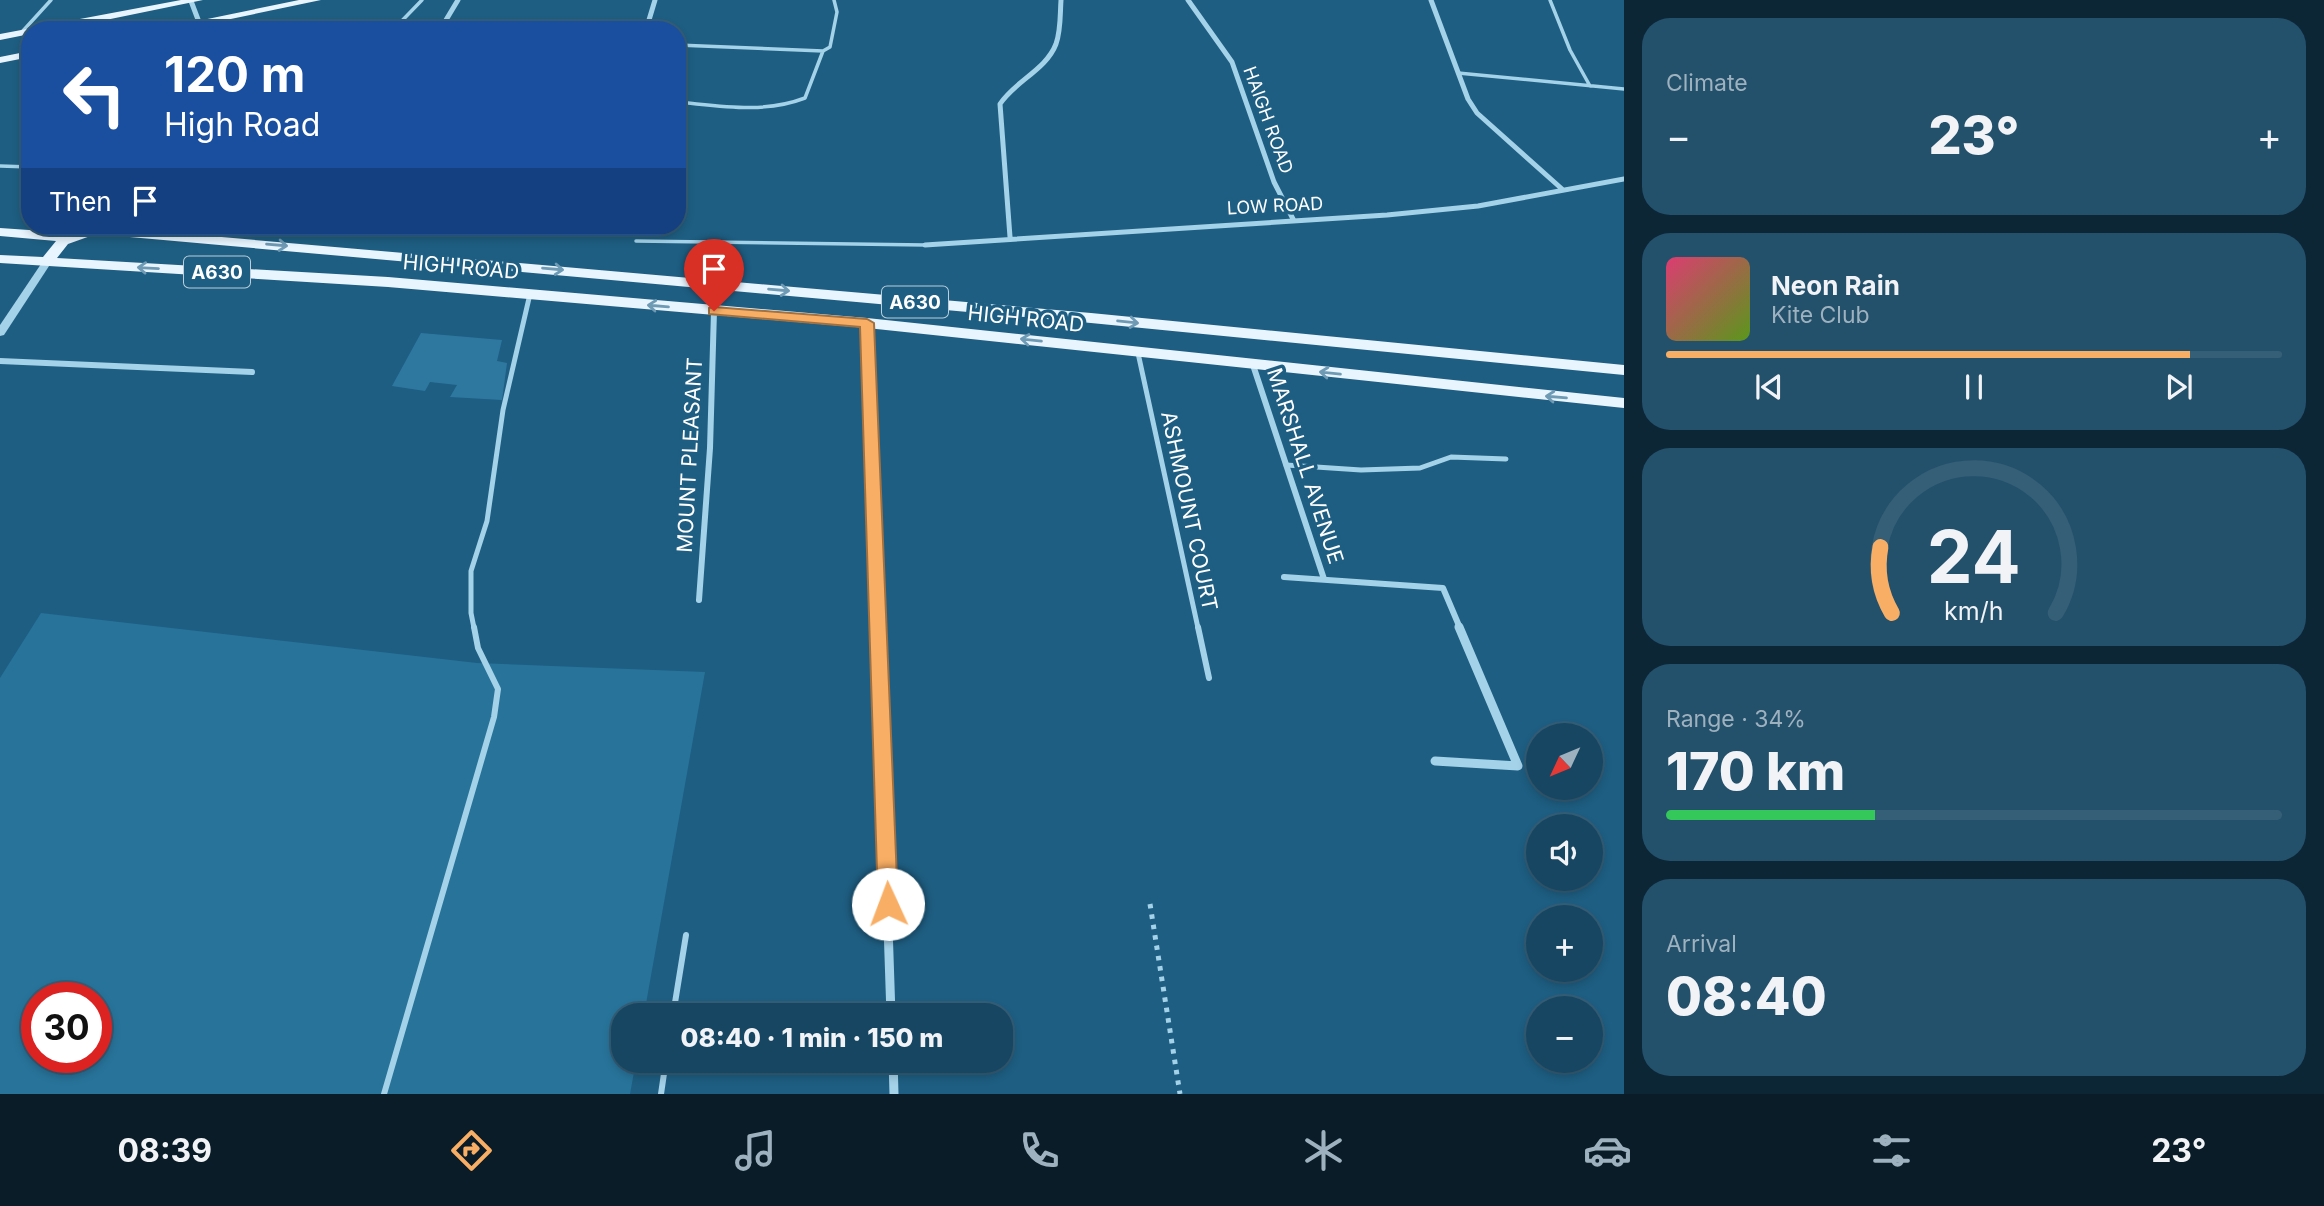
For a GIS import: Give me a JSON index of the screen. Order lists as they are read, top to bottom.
{
  "streets": {
    "main road": ["HIGH ROAD", "A630"],
    "street": [
      "HAIGH ROAD",
      "LOW ROAD",
      "MOUNT PLEASANT",
      "MARSHALL AVENUE"
    ],
    "lane": ["ASHMOUNT COURT"]
  },
  "crossings": [
    ["HAIGH ROAD", "LOW ROAD"],
    ["HIGH ROAD", "MOUNT PLEASANT"],
    ["HIGH ROAD", "MARSHALL AVENUE"],
    ["HIGH ROAD", "ASHMOUNT COURT"]
  ],
  "north": "bottom left",
  "page": {
    "tile": [
      "Climate",
      ["Range · 34%", "170 km"],
      ["Arrival", "08:40"]
    ],
    "turn": ["120 m", "High Road"],
    "heat": ["−", "23°", "+"],
    "then": "Then",
    "song": ["Neon Rain", "Kite Club"],
    "map_buttons": ["+", "−"],
    "limit": "30",
    "trip": "08:40 · 1 min · 150 m",
    "tabs": ["08:39", "23°"],
    "gauge": ["24", "km/h"]
  }
}
